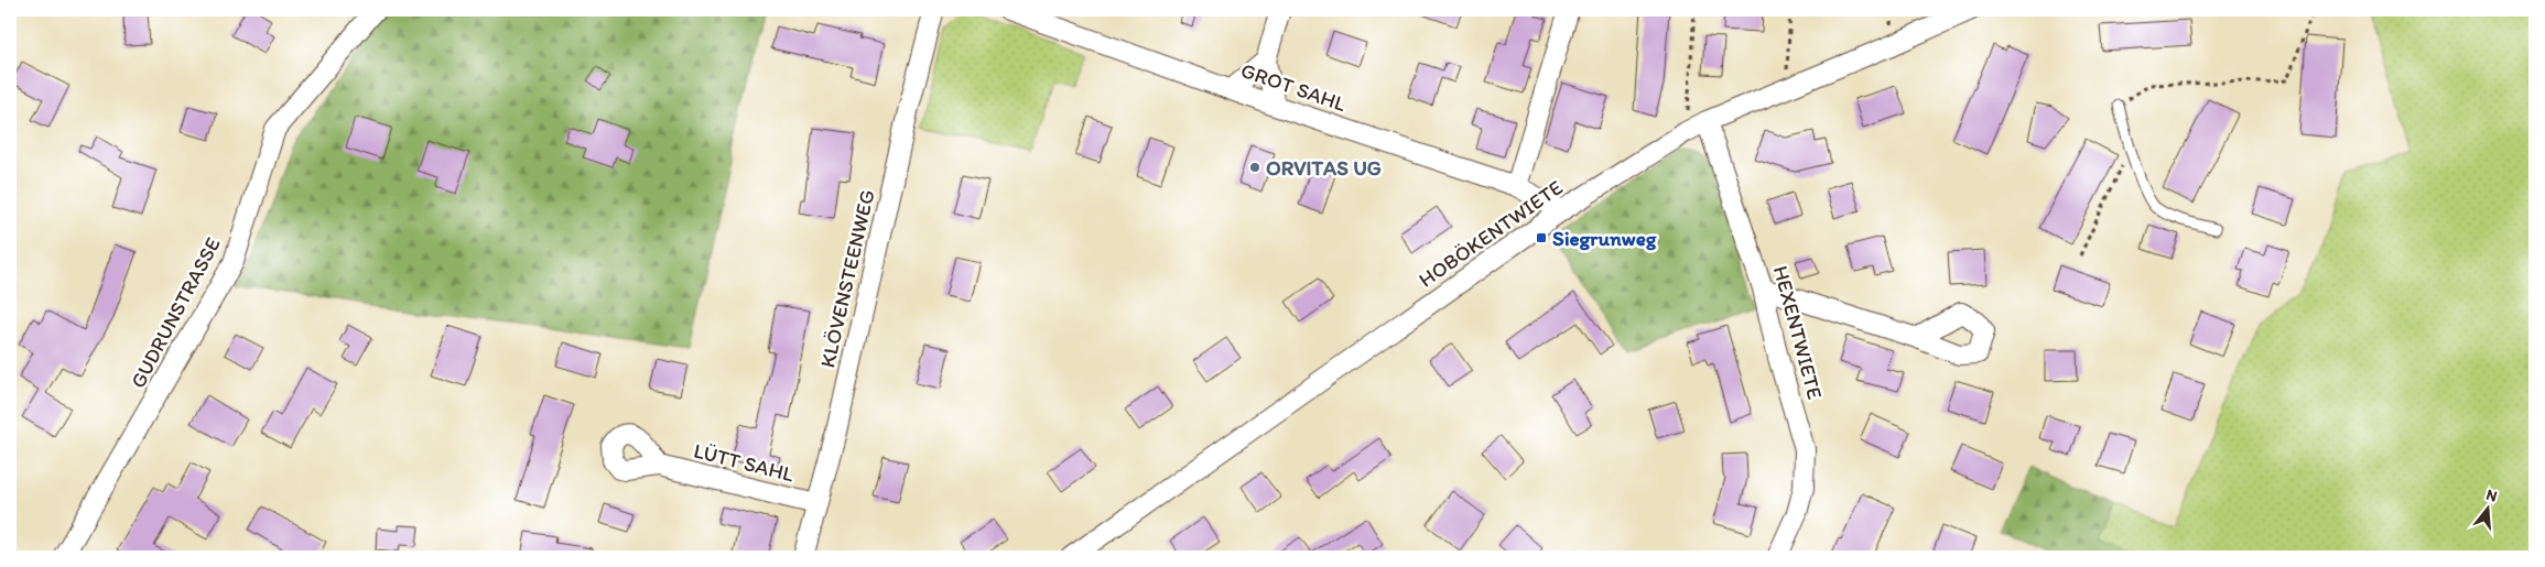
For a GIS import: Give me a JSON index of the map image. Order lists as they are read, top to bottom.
{
  "streets": {
    "street": [
      "GROT SAHL",
      "HOBÖKENTWIETE",
      "KLÖVENSTEENWEG",
      "GUDRUNSTRASSE",
      "HEXENTWIETE",
      "LÜTT SAHL"
    ]
  },
  "crossings": [
    ["GROT SAHL", "HOBÖKENTWIETE"],
    ["HOBÖKENTWIETE", "HEXENTWIETE"],
    ["KLÖVENSTEENWEG", "LÜTT SAHL"]
  ],
  "places": {
    "other": ["ORVITAS UG"],
    "transit": ["Siegrunweg"]
  },
  "north": "top"
}
